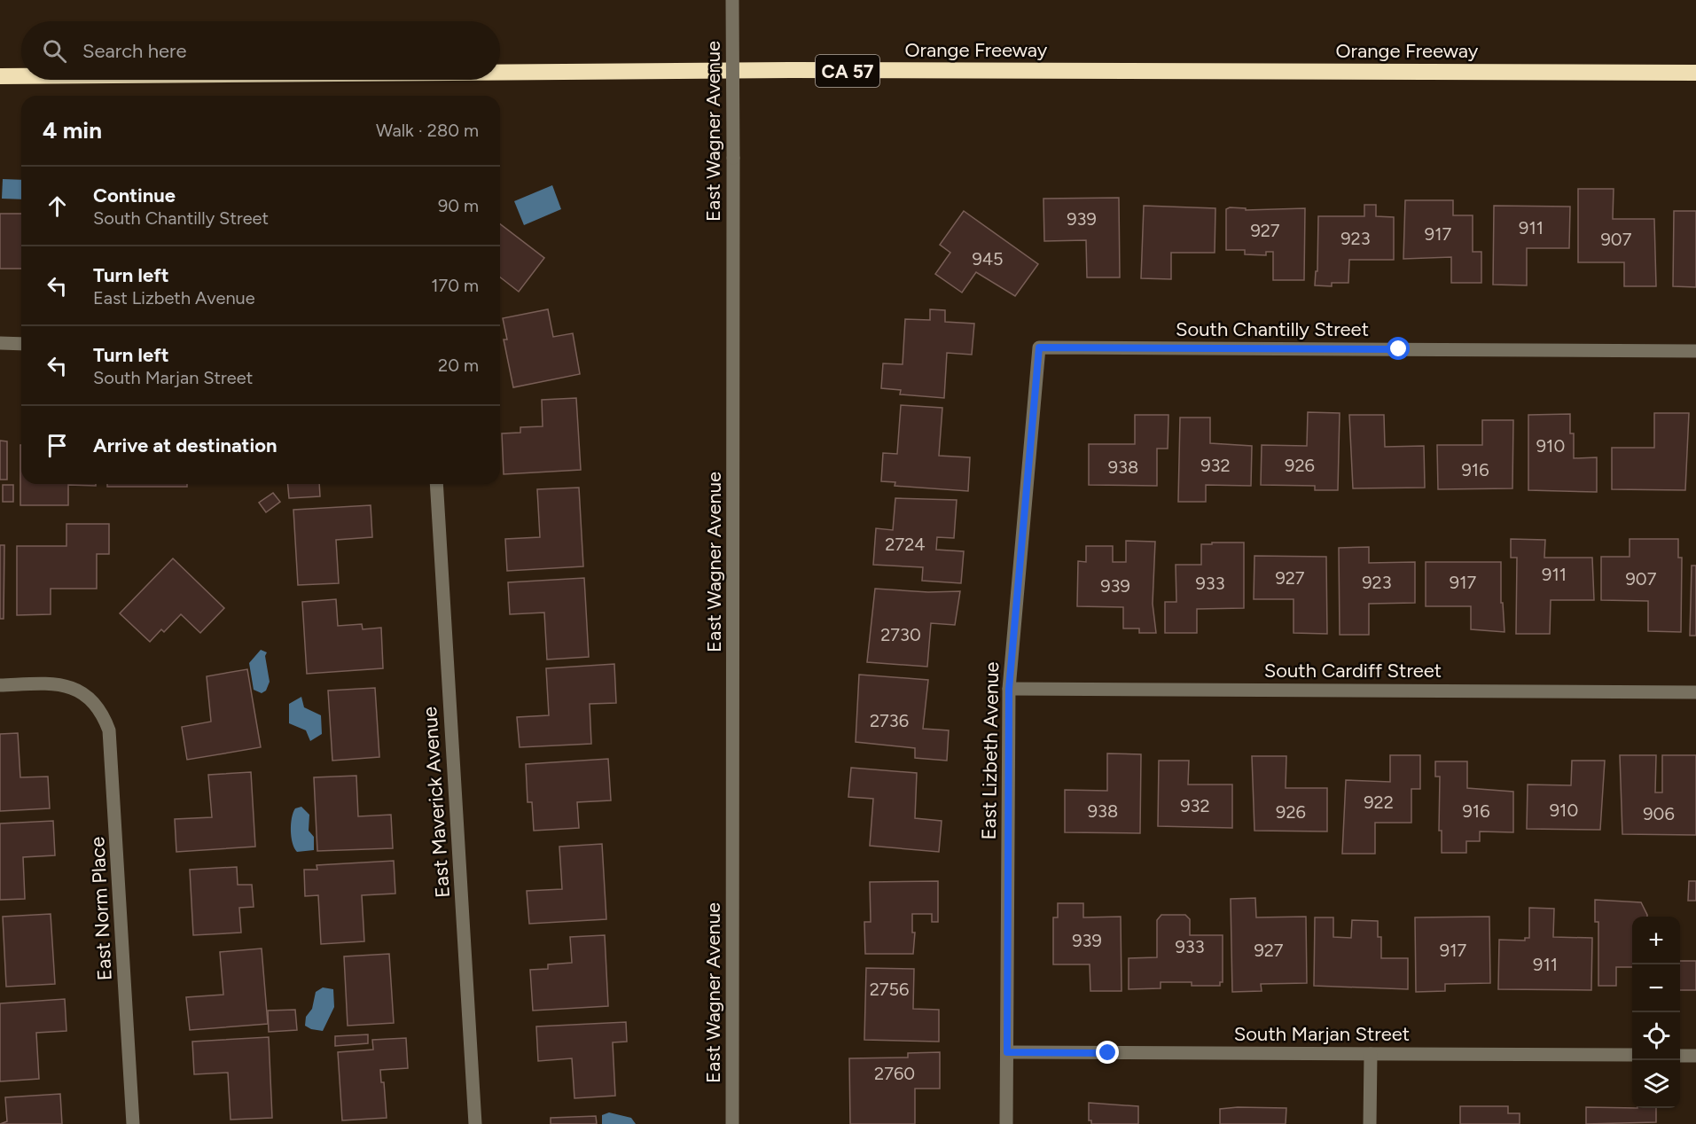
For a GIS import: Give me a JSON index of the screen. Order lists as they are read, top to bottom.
{
  "streets": {
    "highway": ["Orange Freeway", "CA 57"],
    "street": [
      "East Wagner Avenue",
      "South Chantilly Street",
      "South Cardiff Street",
      "East Lizbeth Avenue",
      "East Maverick Avenue",
      "East Norm Place",
      "South Marjan Street"
    ]
  },
  "crossings": [
    ["South Chantilly Street", "East Lizbeth Avenue"],
    ["South Cardiff Street", "East Lizbeth Avenue"],
    ["East Lizbeth Avenue", "South Marjan Street"]
  ],
  "house_numbers": [
    "939",
    "911",
    "927",
    "917",
    "923",
    "907",
    "945",
    "910",
    "932",
    "926",
    "938",
    "916",
    "2724",
    "911",
    "927",
    "907",
    "923",
    "917",
    "933",
    "939",
    "2730",
    "2736",
    "922",
    "932",
    "910",
    "938",
    "916",
    "926",
    "906",
    "939",
    "933",
    "927",
    "917",
    "911",
    "2756",
    "2760"
  ],
  "page": {
    "search": "Search here",
    "heading": ["4 min", "Walk · 280 m"],
    "list": [
      ["Continue", "South Chantilly Street", "90 m"],
      ["Turn left", "East Lizbeth Avenue", "170 m"],
      ["Turn left", "South Marjan Street", "20 m"],
      "Arrive at destination"
    ],
    "map_buttons": ["+", "−"]
  }
}
